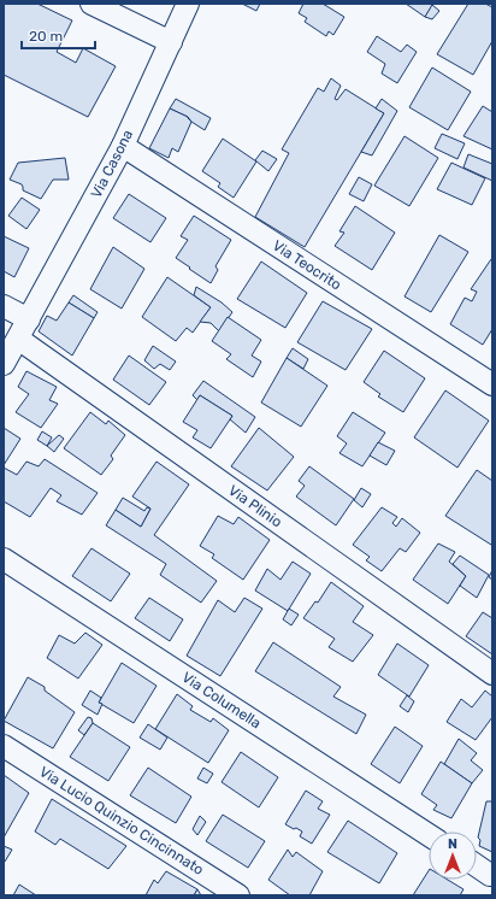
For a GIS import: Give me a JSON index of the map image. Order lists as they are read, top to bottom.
{
  "streets": {
    "street": [
      "Via Casona",
      "Via Teocrito",
      "Via Plinio",
      "Via Columella",
      "Via Lucio Quinzio Cincinnato"
    ]
  },
  "crossings": [
    ["Via Casona", "Via Teocrito"],
    ["Via Casona", "Via Plinio"]
  ],
  "scale_bar": "20 m",
  "north": "top"
}
